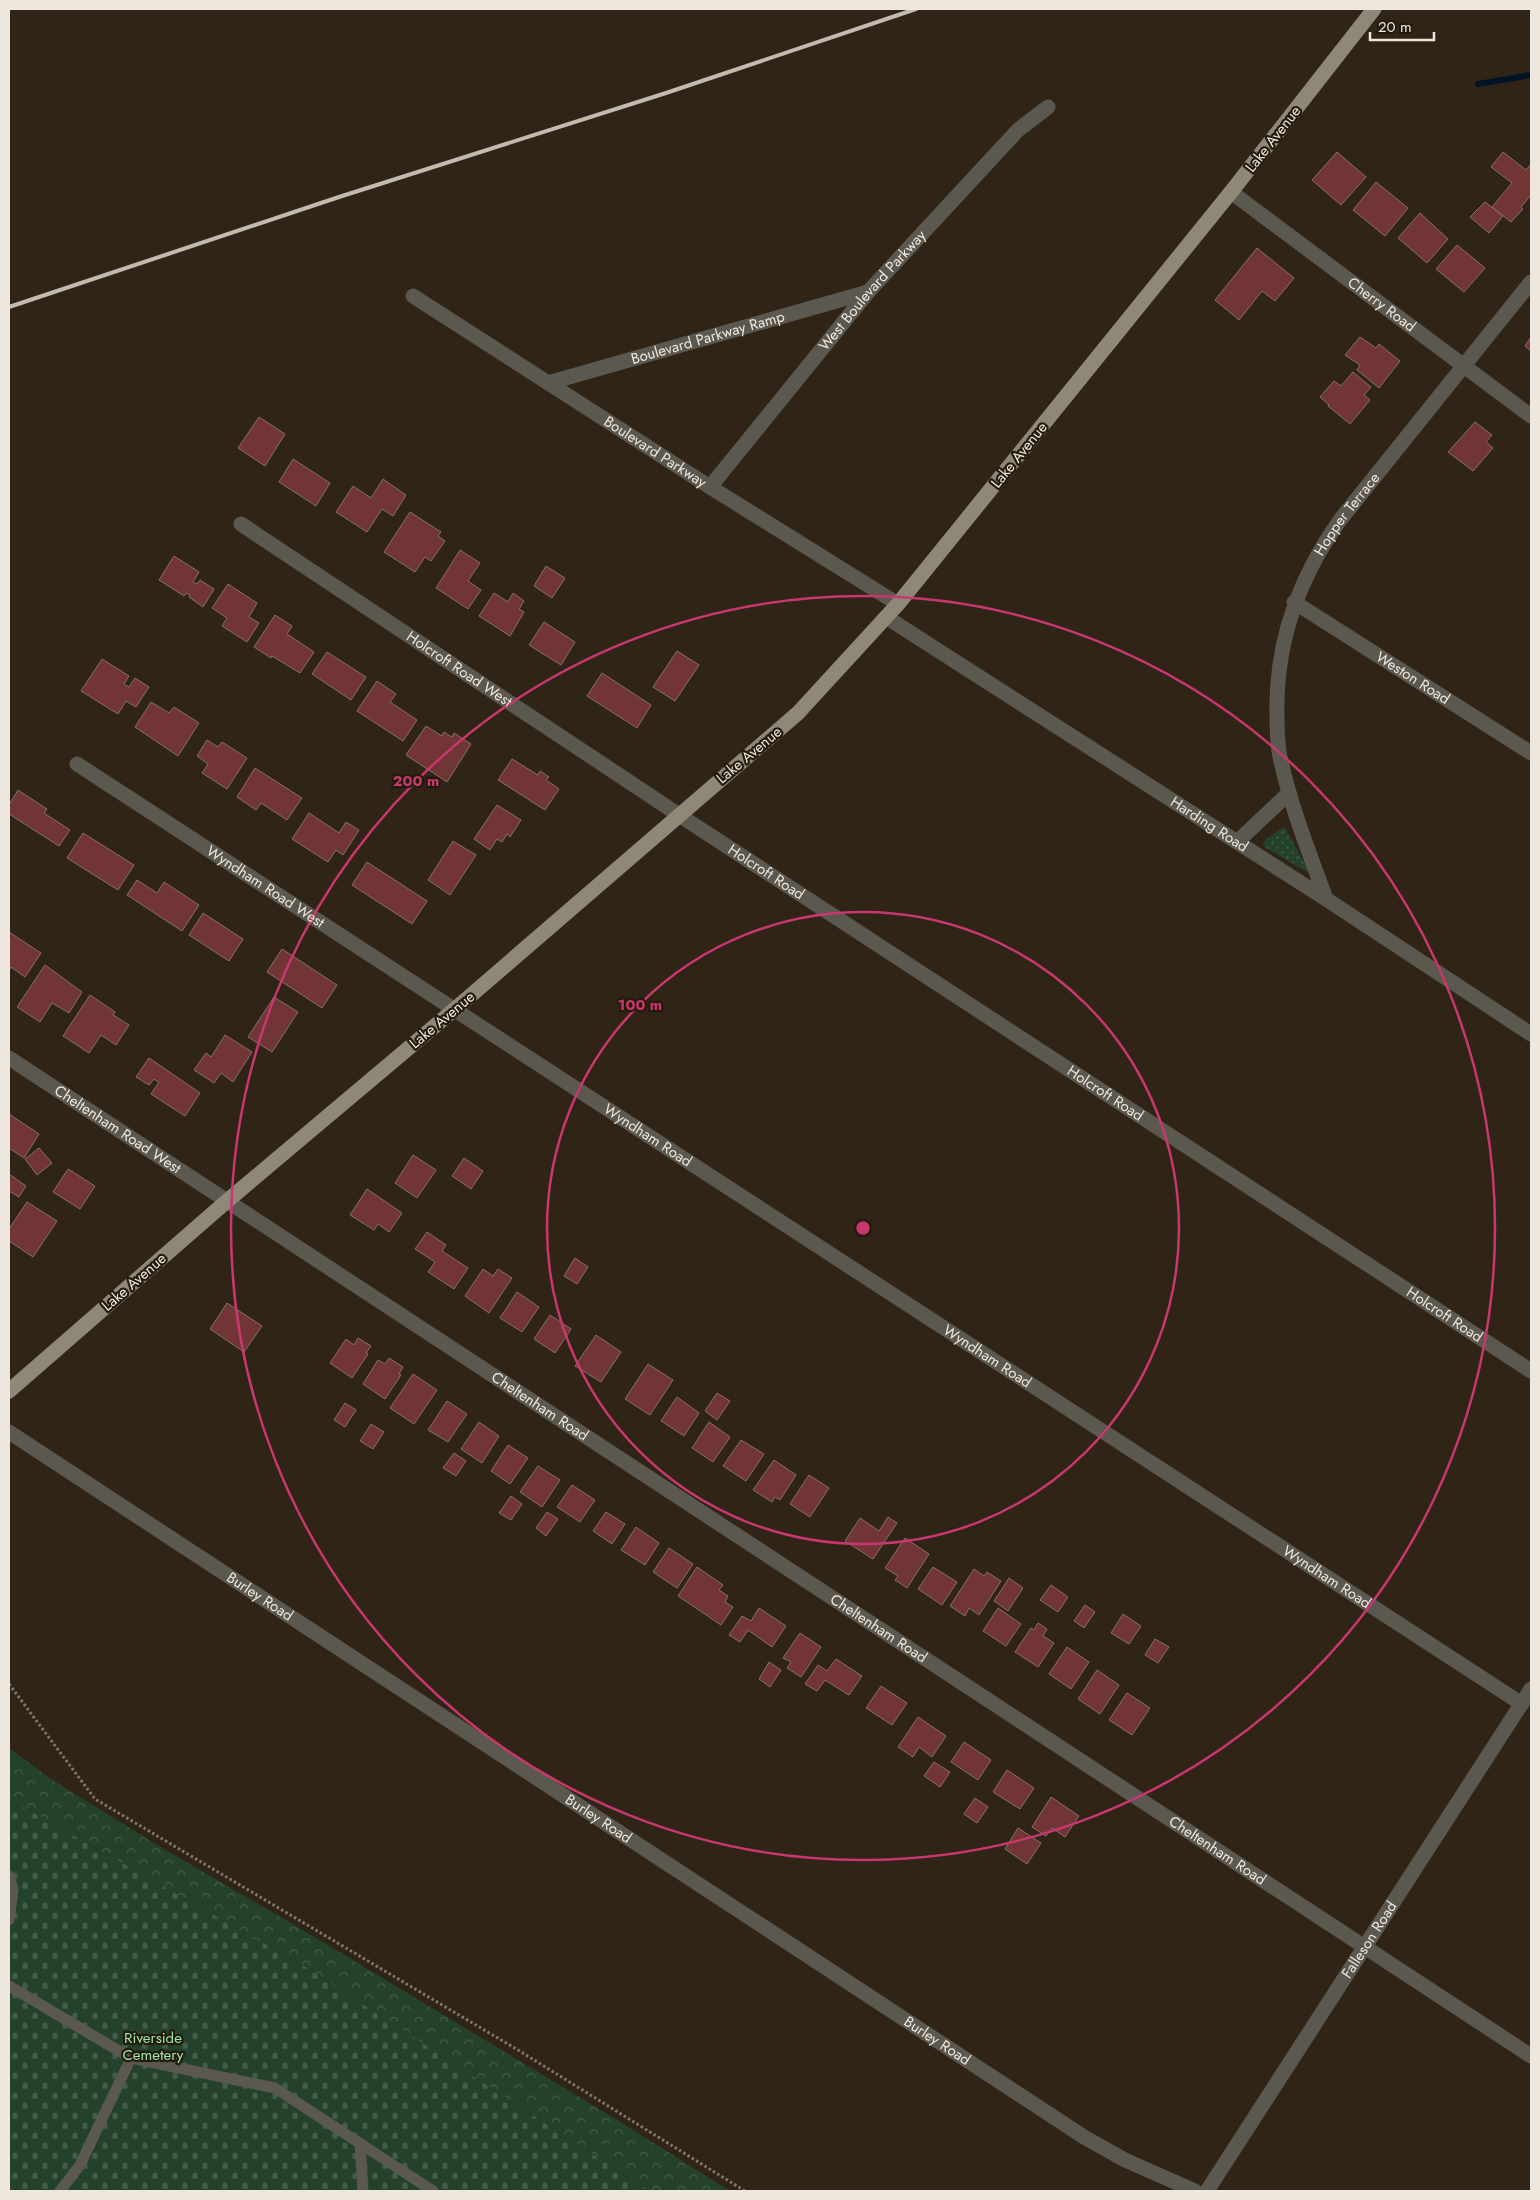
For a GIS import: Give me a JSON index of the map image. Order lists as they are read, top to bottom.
{
  "streets": {
    "main road": ["Lake Avenue"],
    "street": [
      "West Boulevard Parkway",
      "Cherry Road",
      "Boulevard Parkway Ramp",
      "Boulevard Parkway",
      "Hopper Terrace",
      "Holcroft Road West",
      "Weston Road",
      "Harding Road",
      "Holcroft Road",
      "Wyndham Road West",
      "Cheltenham Road West",
      "Wyndham Road",
      "Cheltenham Road",
      "Burley Road",
      "Falleson Road"
    ]
  },
  "crossings": [
    ["Lake Avenue", "Cherry Road"],
    ["Lake Avenue", "Boulevard Parkway"],
    ["Lake Avenue", "Holcroft Road West"],
    ["Lake Avenue", "Harding Road"],
    ["Lake Avenue", "Holcroft Road"],
    ["Lake Avenue", "Wyndham Road West"],
    ["Lake Avenue", "Cheltenham Road West"],
    ["Lake Avenue", "Wyndham Road"],
    ["Lake Avenue", "Cheltenham Road"],
    ["West Boulevard Parkway", "Boulevard Parkway Ramp"],
    ["West Boulevard Parkway", "Boulevard Parkway"],
    ["Cherry Road", "Hopper Terrace"],
    ["Boulevard Parkway Ramp", "Boulevard Parkway"],
    ["Hopper Terrace", "Weston Road"],
    ["Hopper Terrace", "Harding Road"],
    ["Holcroft Road West", "Holcroft Road"],
    ["Wyndham Road West", "Wyndham Road"],
    ["Cheltenham Road West", "Cheltenham Road"],
    ["Wyndham Road", "Falleson Road"],
    ["Cheltenham Road", "Falleson Road"]
  ],
  "parks": ["Riverside Cemetery"],
  "scale_bar": "20 m",
  "rings": ["200 m", "100 m"]
}
